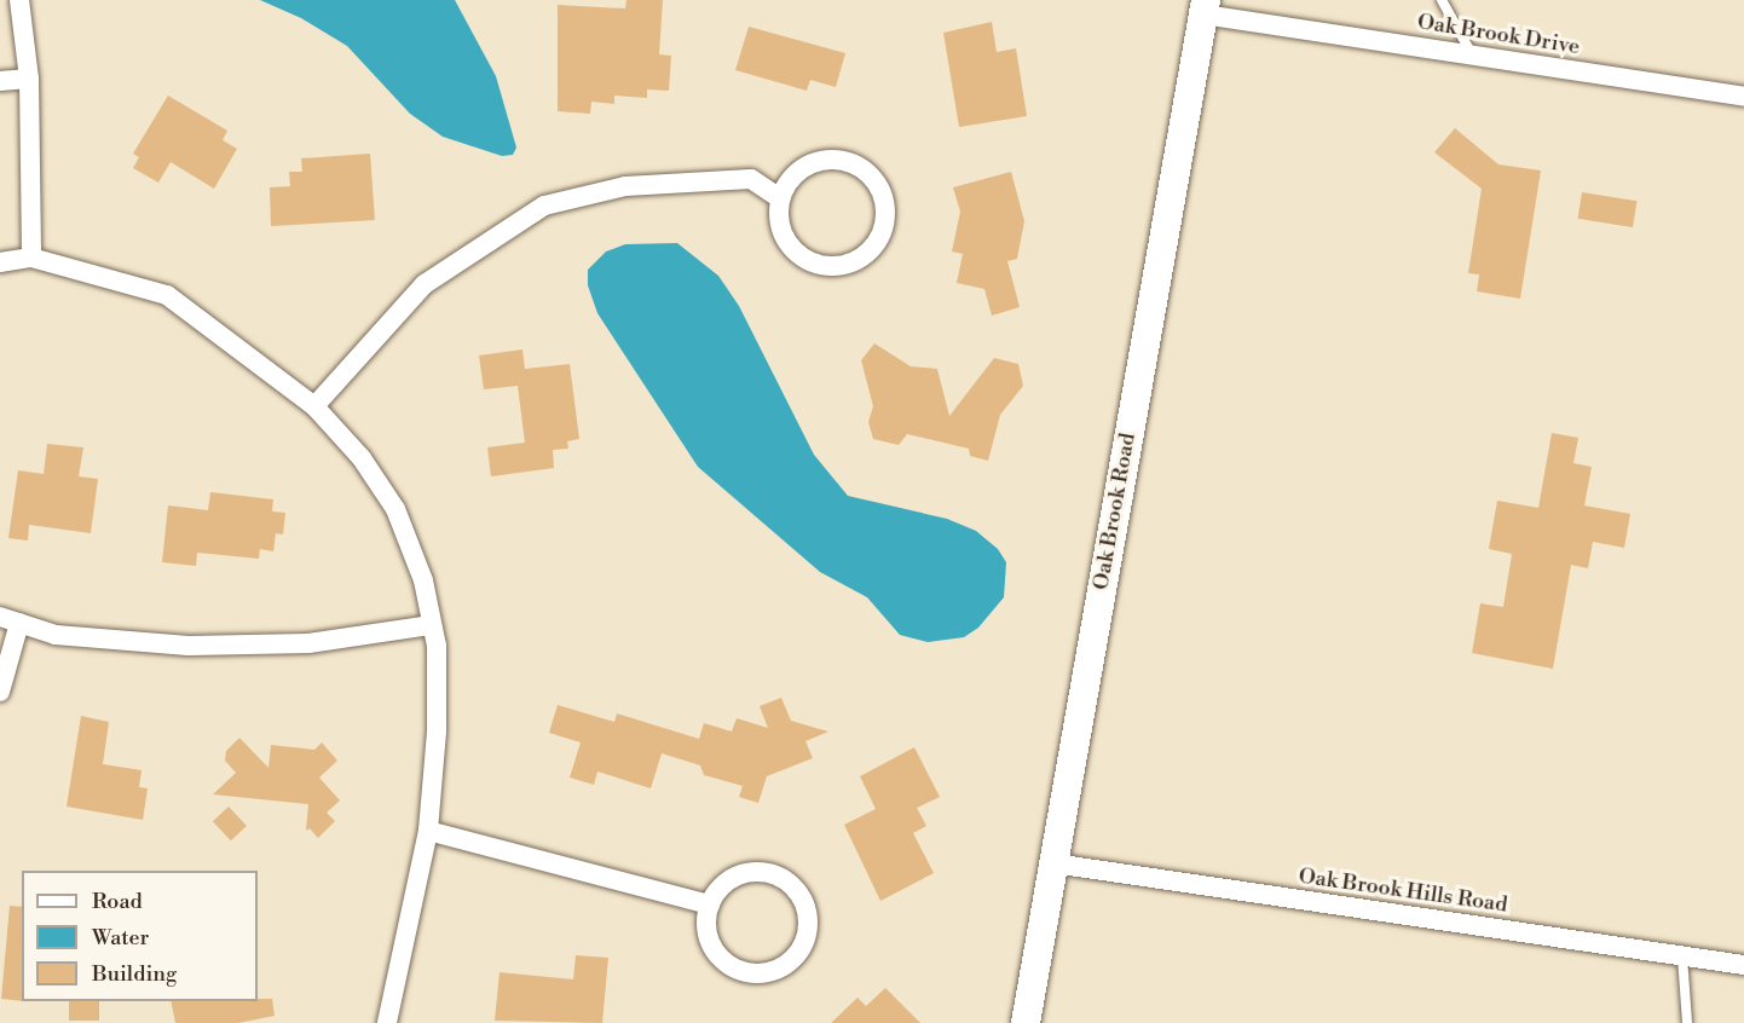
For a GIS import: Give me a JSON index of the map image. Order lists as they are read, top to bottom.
{
  "streets": {
    "main road": ["Oak Brook Road"],
    "street": ["Oak Brook Drive", "Oak Brook Hills Road"]
  },
  "crossings": [
    ["Oak Brook Drive", "Oak Brook Road"],
    ["Oak Brook Road", "Oak Brook Hills Road"]
  ],
  "legend": ["Road", "Water", "Building"]
}
